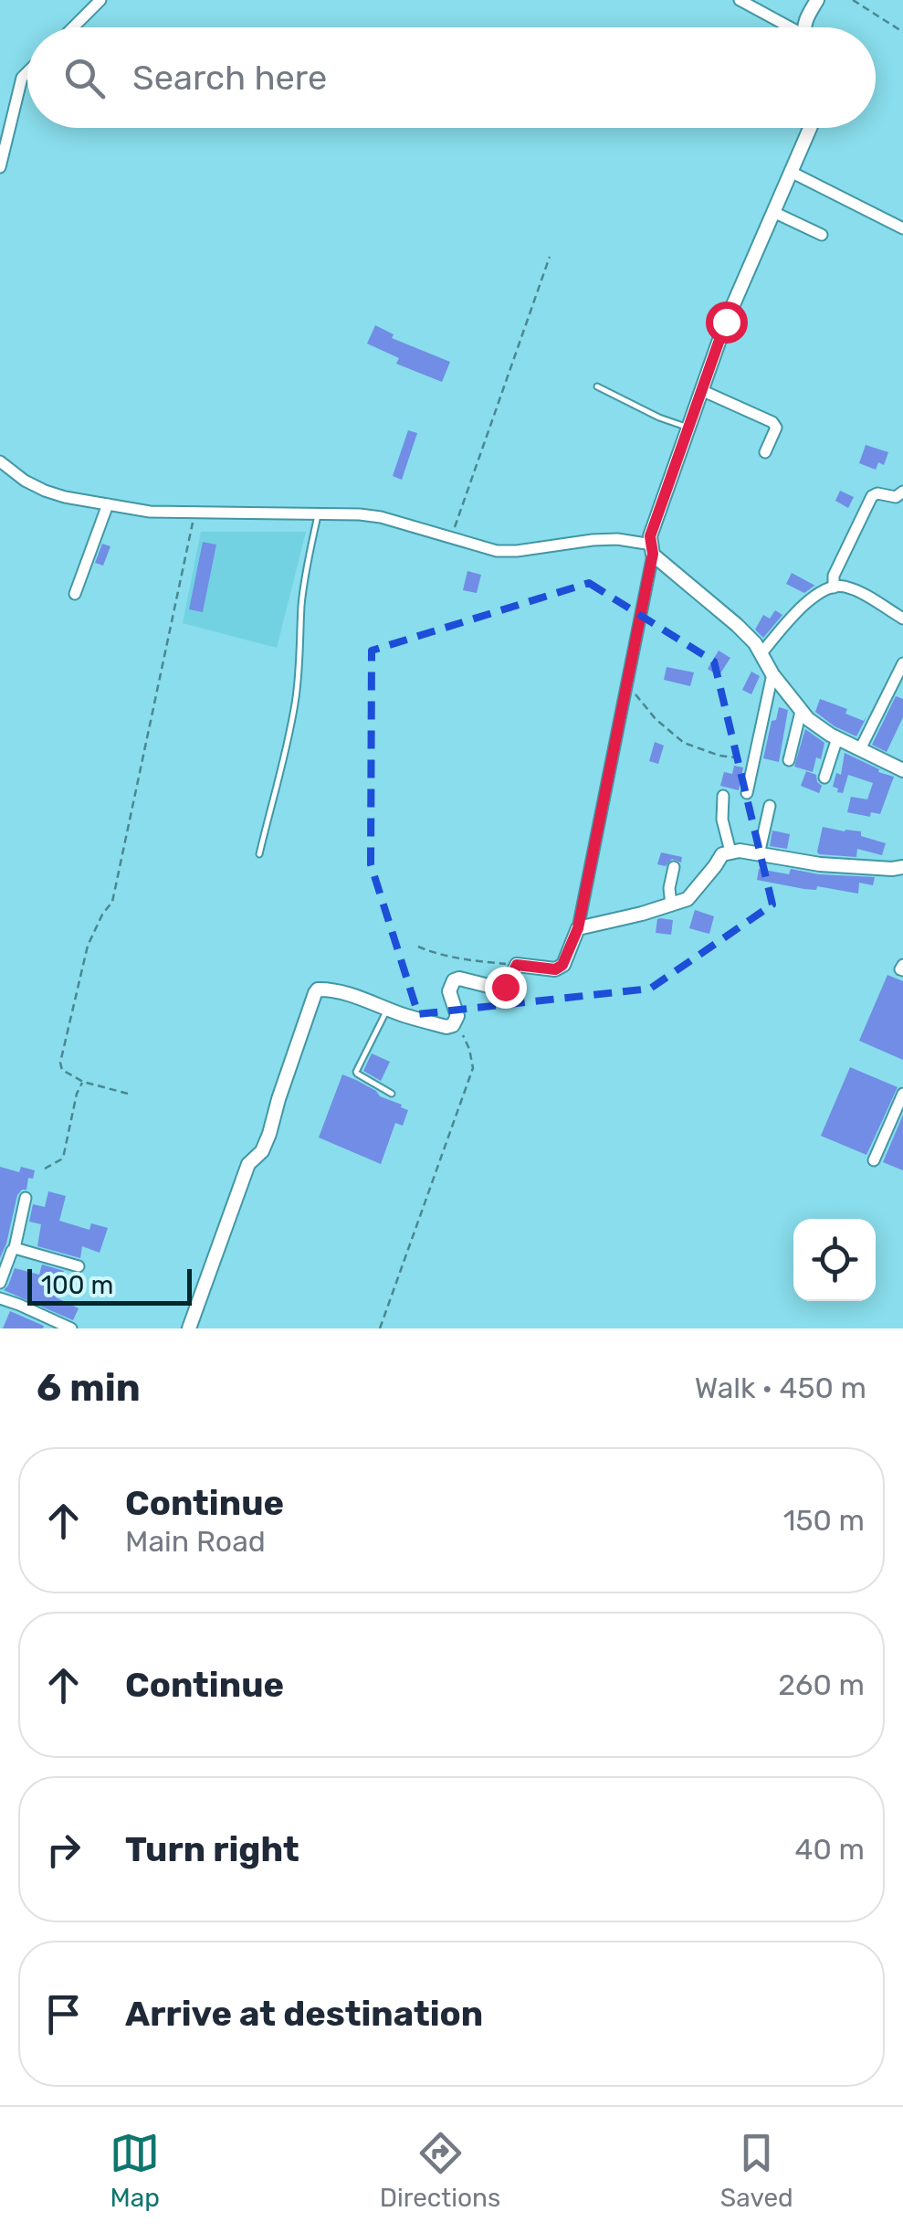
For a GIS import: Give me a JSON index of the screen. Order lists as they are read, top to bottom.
{
  "scale_bar": "100 m",
  "page": {
    "search": "Search here",
    "scale": "100 m",
    "heading": ["6 min", "Walk · 450 m"],
    "list": [
      ["Continue", "Main Road", "150 m"],
      ["Continue", "260 m"],
      ["Turn right", "40 m"],
      "Arrive at destination"
    ],
    "nav": ["Map", "Directions", "Saved"]
  }
}
